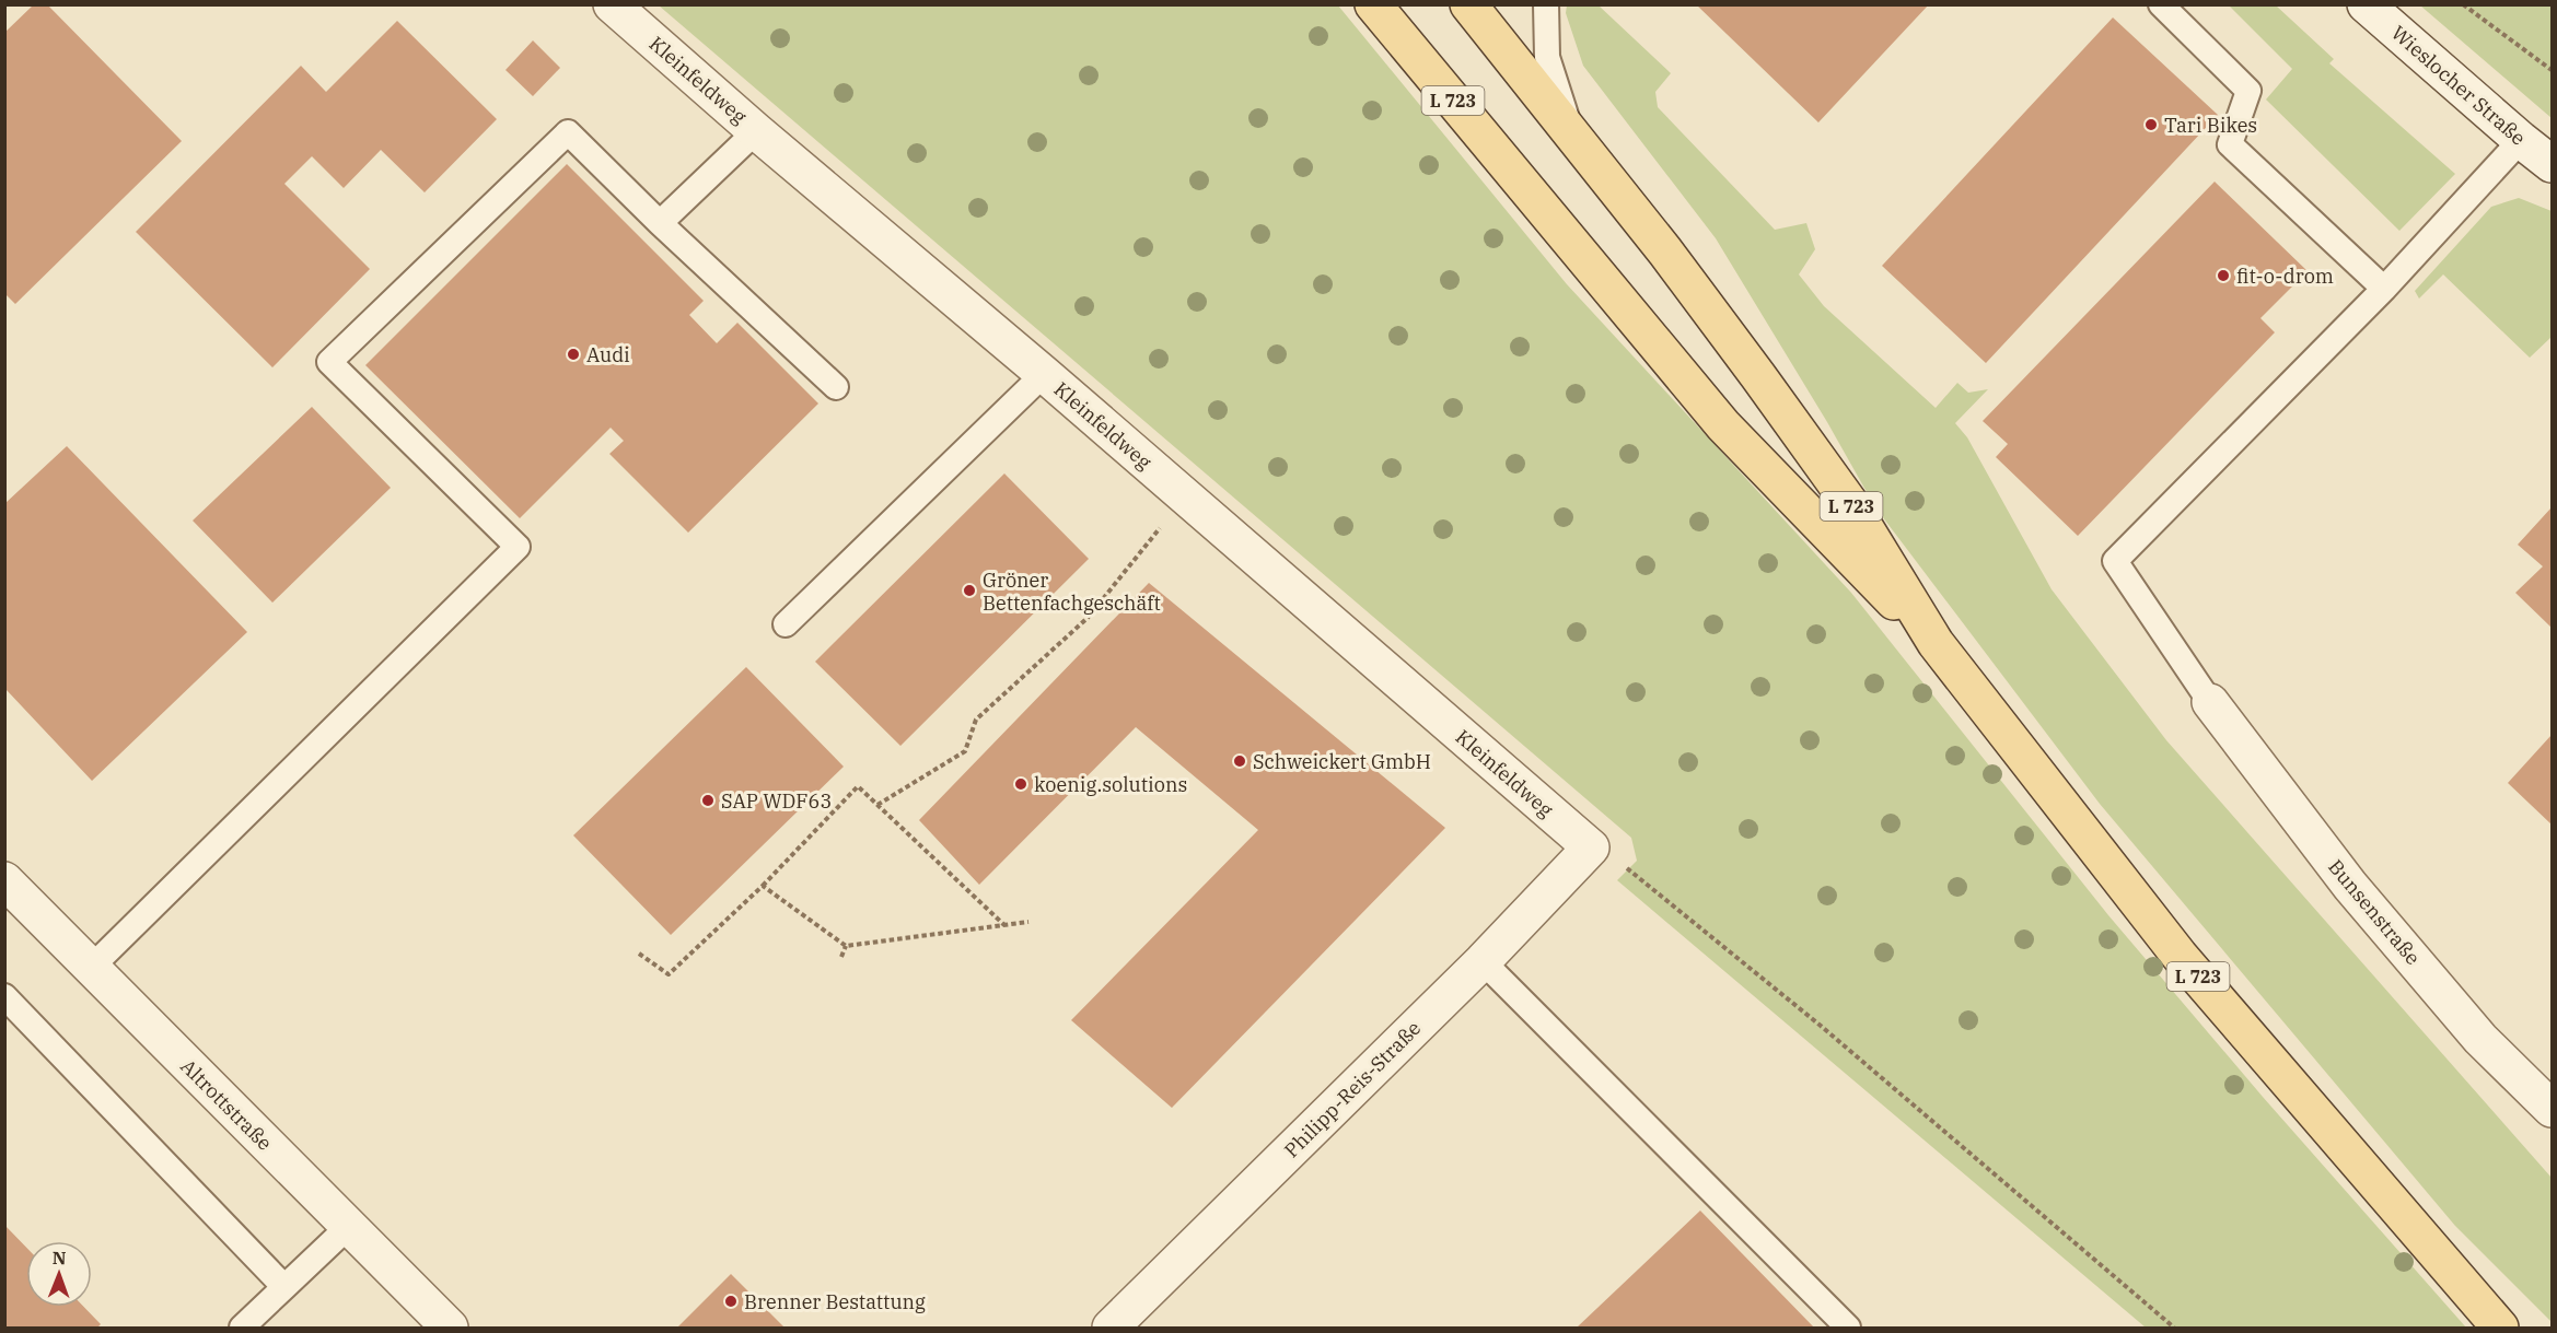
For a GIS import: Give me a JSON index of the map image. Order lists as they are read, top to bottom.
{
  "streets": {
    "main road": ["L 723"],
    "street": [
      "Kleinfeldweg",
      "Wieslocher Straße",
      "Bunsenstraße",
      "Philipp-Reis-Straße",
      "Altrottstraße"
    ]
  },
  "crossings": [
    ["Kleinfeldweg", "Philipp-Reis-Straße"]
  ],
  "places": [
    "Tari Bikes",
    "fit-o-drom",
    "Audi",
    "Gröner Bettenfachgeschäft",
    "Schweickert GmbH",
    "koenig.solutions",
    "SAP WDF63",
    "Brenner Bestattung"
  ],
  "north": "top"
}
